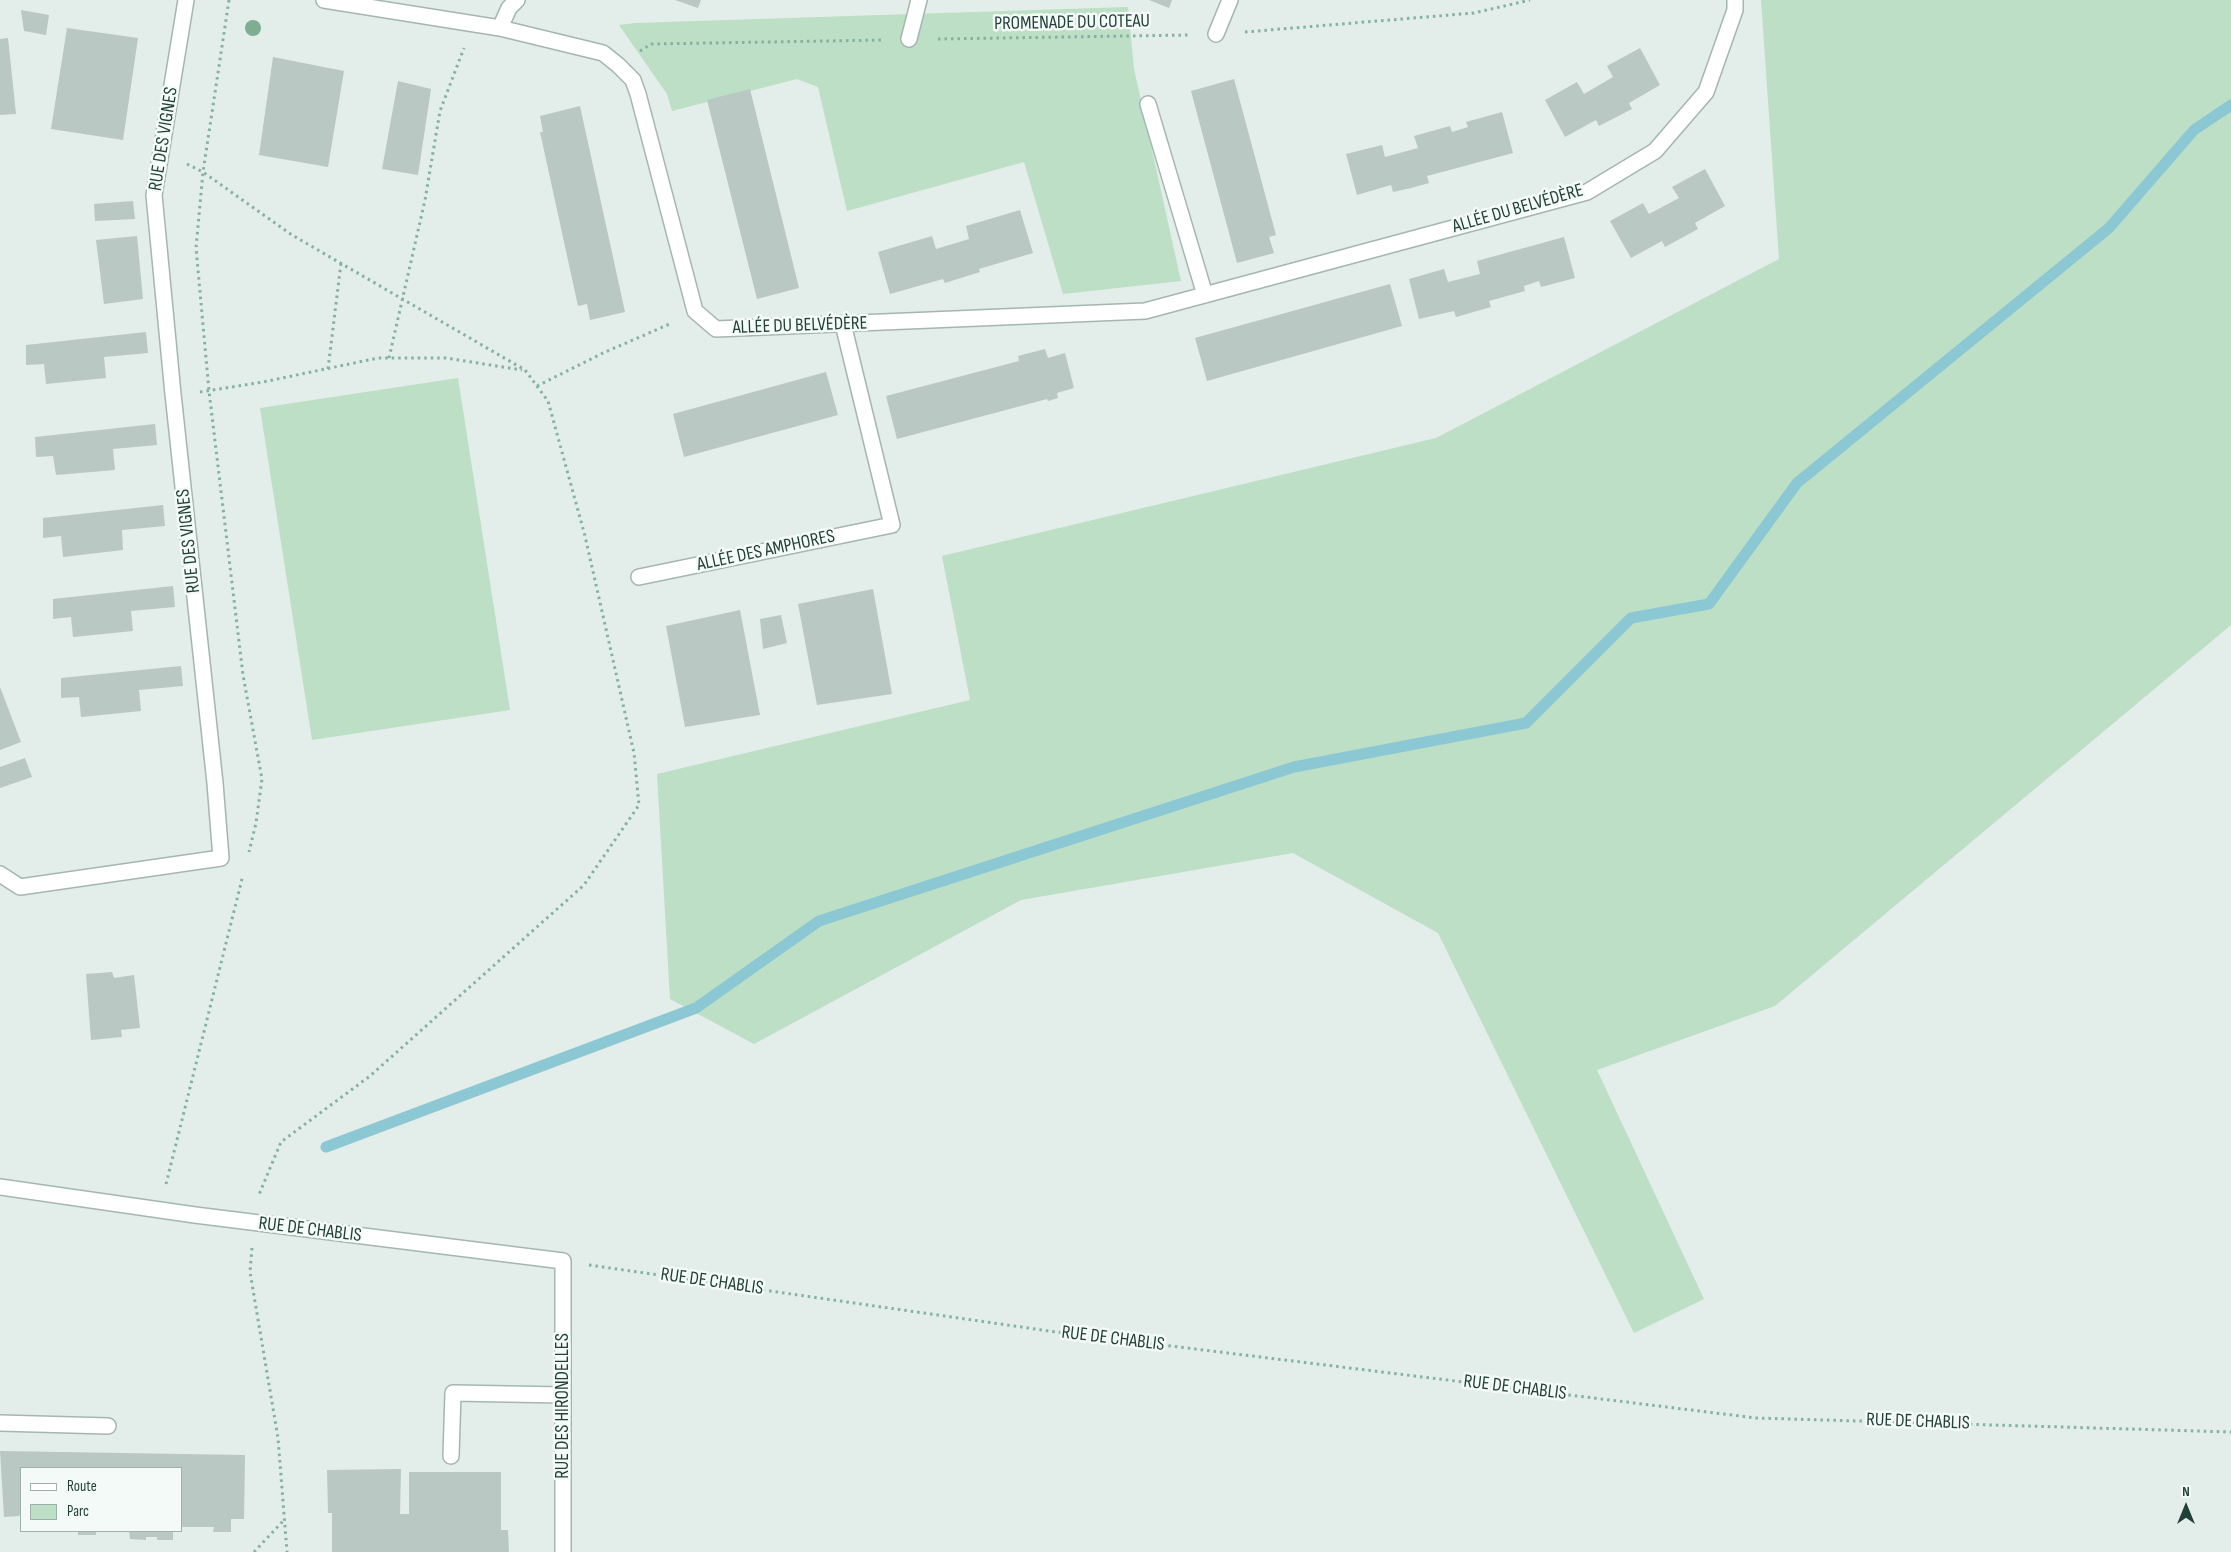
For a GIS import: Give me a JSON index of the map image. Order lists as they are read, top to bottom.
{
  "streets": {
    "street": [
      "RUE DES VIGNES",
      "ALLÉE DU BELVÉDÈRE",
      "ALLÉE DES AMPHORES",
      "RUE DE CHABLIS",
      "RUE DES HIRONDELLES"
    ],
    "path": ["PROMENADE DU COTEAU"]
  },
  "crossings": [
    ["ALLÉE DU BELVÉDÈRE", "ALLÉE DES AMPHORES"],
    ["RUE DE CHABLIS", "RUE DES HIRONDELLES"]
  ],
  "legend": ["Route", "Parc"],
  "north": "top"
}
